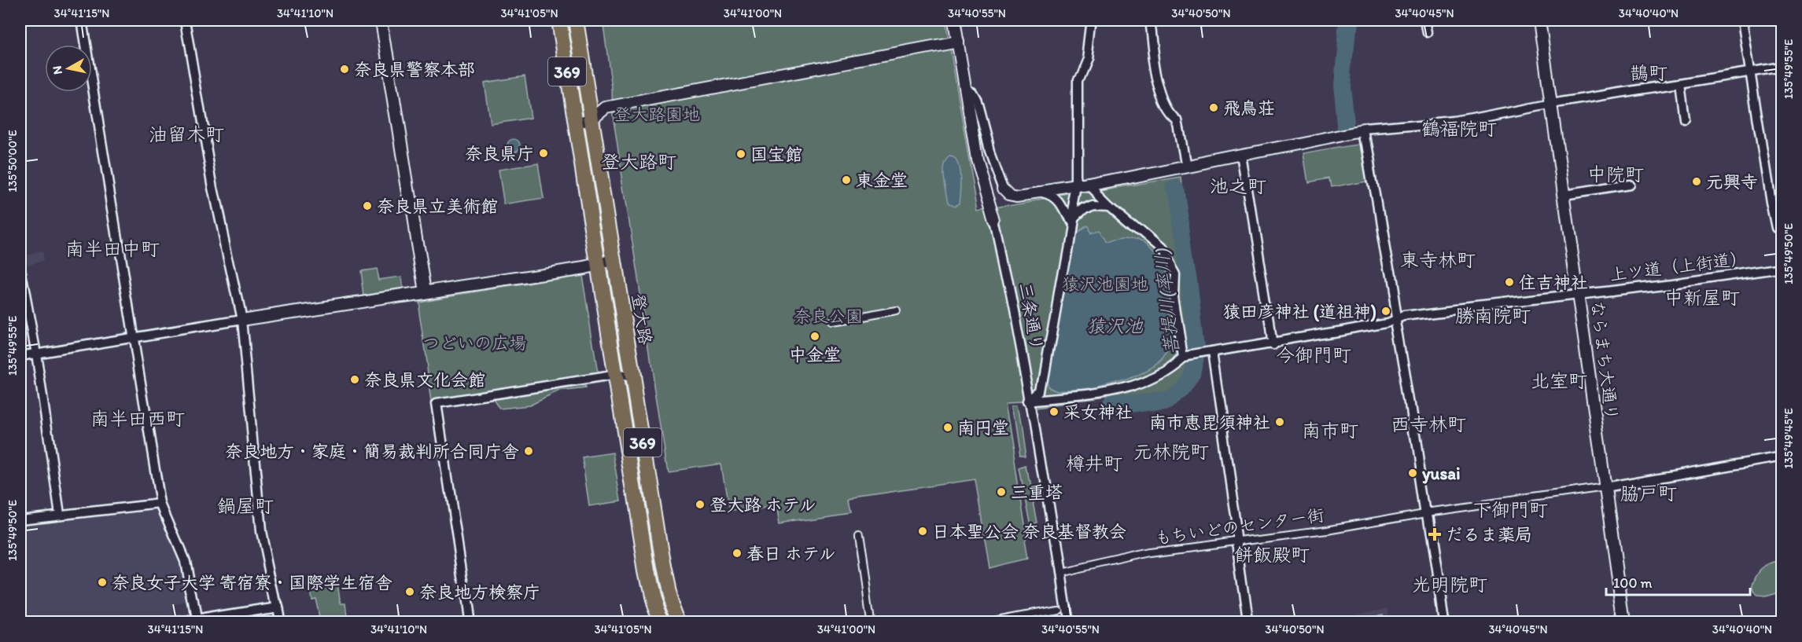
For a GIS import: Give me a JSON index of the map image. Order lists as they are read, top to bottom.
{
  "streets": {
    "highway": ["369", "登大路"],
    "street": [
      "上ツ道（上街道）",
      "三条通り",
      "ならまち大通り",
      "もちいどのセンター街"
    ]
  },
  "crossings": [
    ["上ツ道（上街道）", "ならまち大通り"],
    ["三条通り", "もちいどのセンター街"],
    ["ならまち大通り", "もちいどのセンター街"]
  ],
  "districts": [
    "鵲町",
    "鶴福院町",
    "油留木町",
    "登大路町",
    "中院町",
    "池之町",
    "南半田中町",
    "東寺林町",
    "中新屋町",
    "勝南院町",
    "今御門町",
    "北室町",
    "南半田西町",
    "西寺林町",
    "南市町",
    "元林院町",
    "樽井町",
    "脇戸町",
    "鍋屋町",
    "下御門町",
    "餅飯殿町",
    "光明院町"
  ],
  "water": ["菩提川(率川)", "猿沢池"],
  "parks": [
    "登大路園地",
    "猿沢池園地",
    "奈良公園",
    "つどいの広場"
  ],
  "places": {
    "other": [
      "奈良県警察本部",
      "飛鳥荘",
      "奈良県庁",
      "国宝館",
      "東金堂",
      "元興寺",
      "奈良県立美術館",
      "住吉神社",
      "猿田彦神社 (道祖神)",
      "中金堂",
      "奈良県文化会館",
      "采女神社",
      "南市恵毘須神社",
      "南円堂",
      "奈良地方・家庭・簡易裁判所合同庁舎",
      "yusai",
      "三重塔",
      "登大路 ホテル",
      "日本聖公会 奈良基督教会",
      "春日 ホテル",
      "奈良女子大学 寄宿寮・国際学生宿舎",
      "奈良地方検察庁"
    ],
    "health": ["だるま薬局"]
  },
  "scale_bar": "100 m",
  "north": "left",
  "coordinates": [
    "34°41'15\"N",
    "34°41'10\"N",
    "34°41'05\"N",
    "34°41'00\"N",
    "34°40'55\"N",
    "34°40'50\"N",
    "34°40'45\"N",
    "34°40'40\"N",
    "135°49'55\"E",
    "135°50'00\"E",
    "135°49'50\"E",
    "135°49'45\"E"
  ]
}
